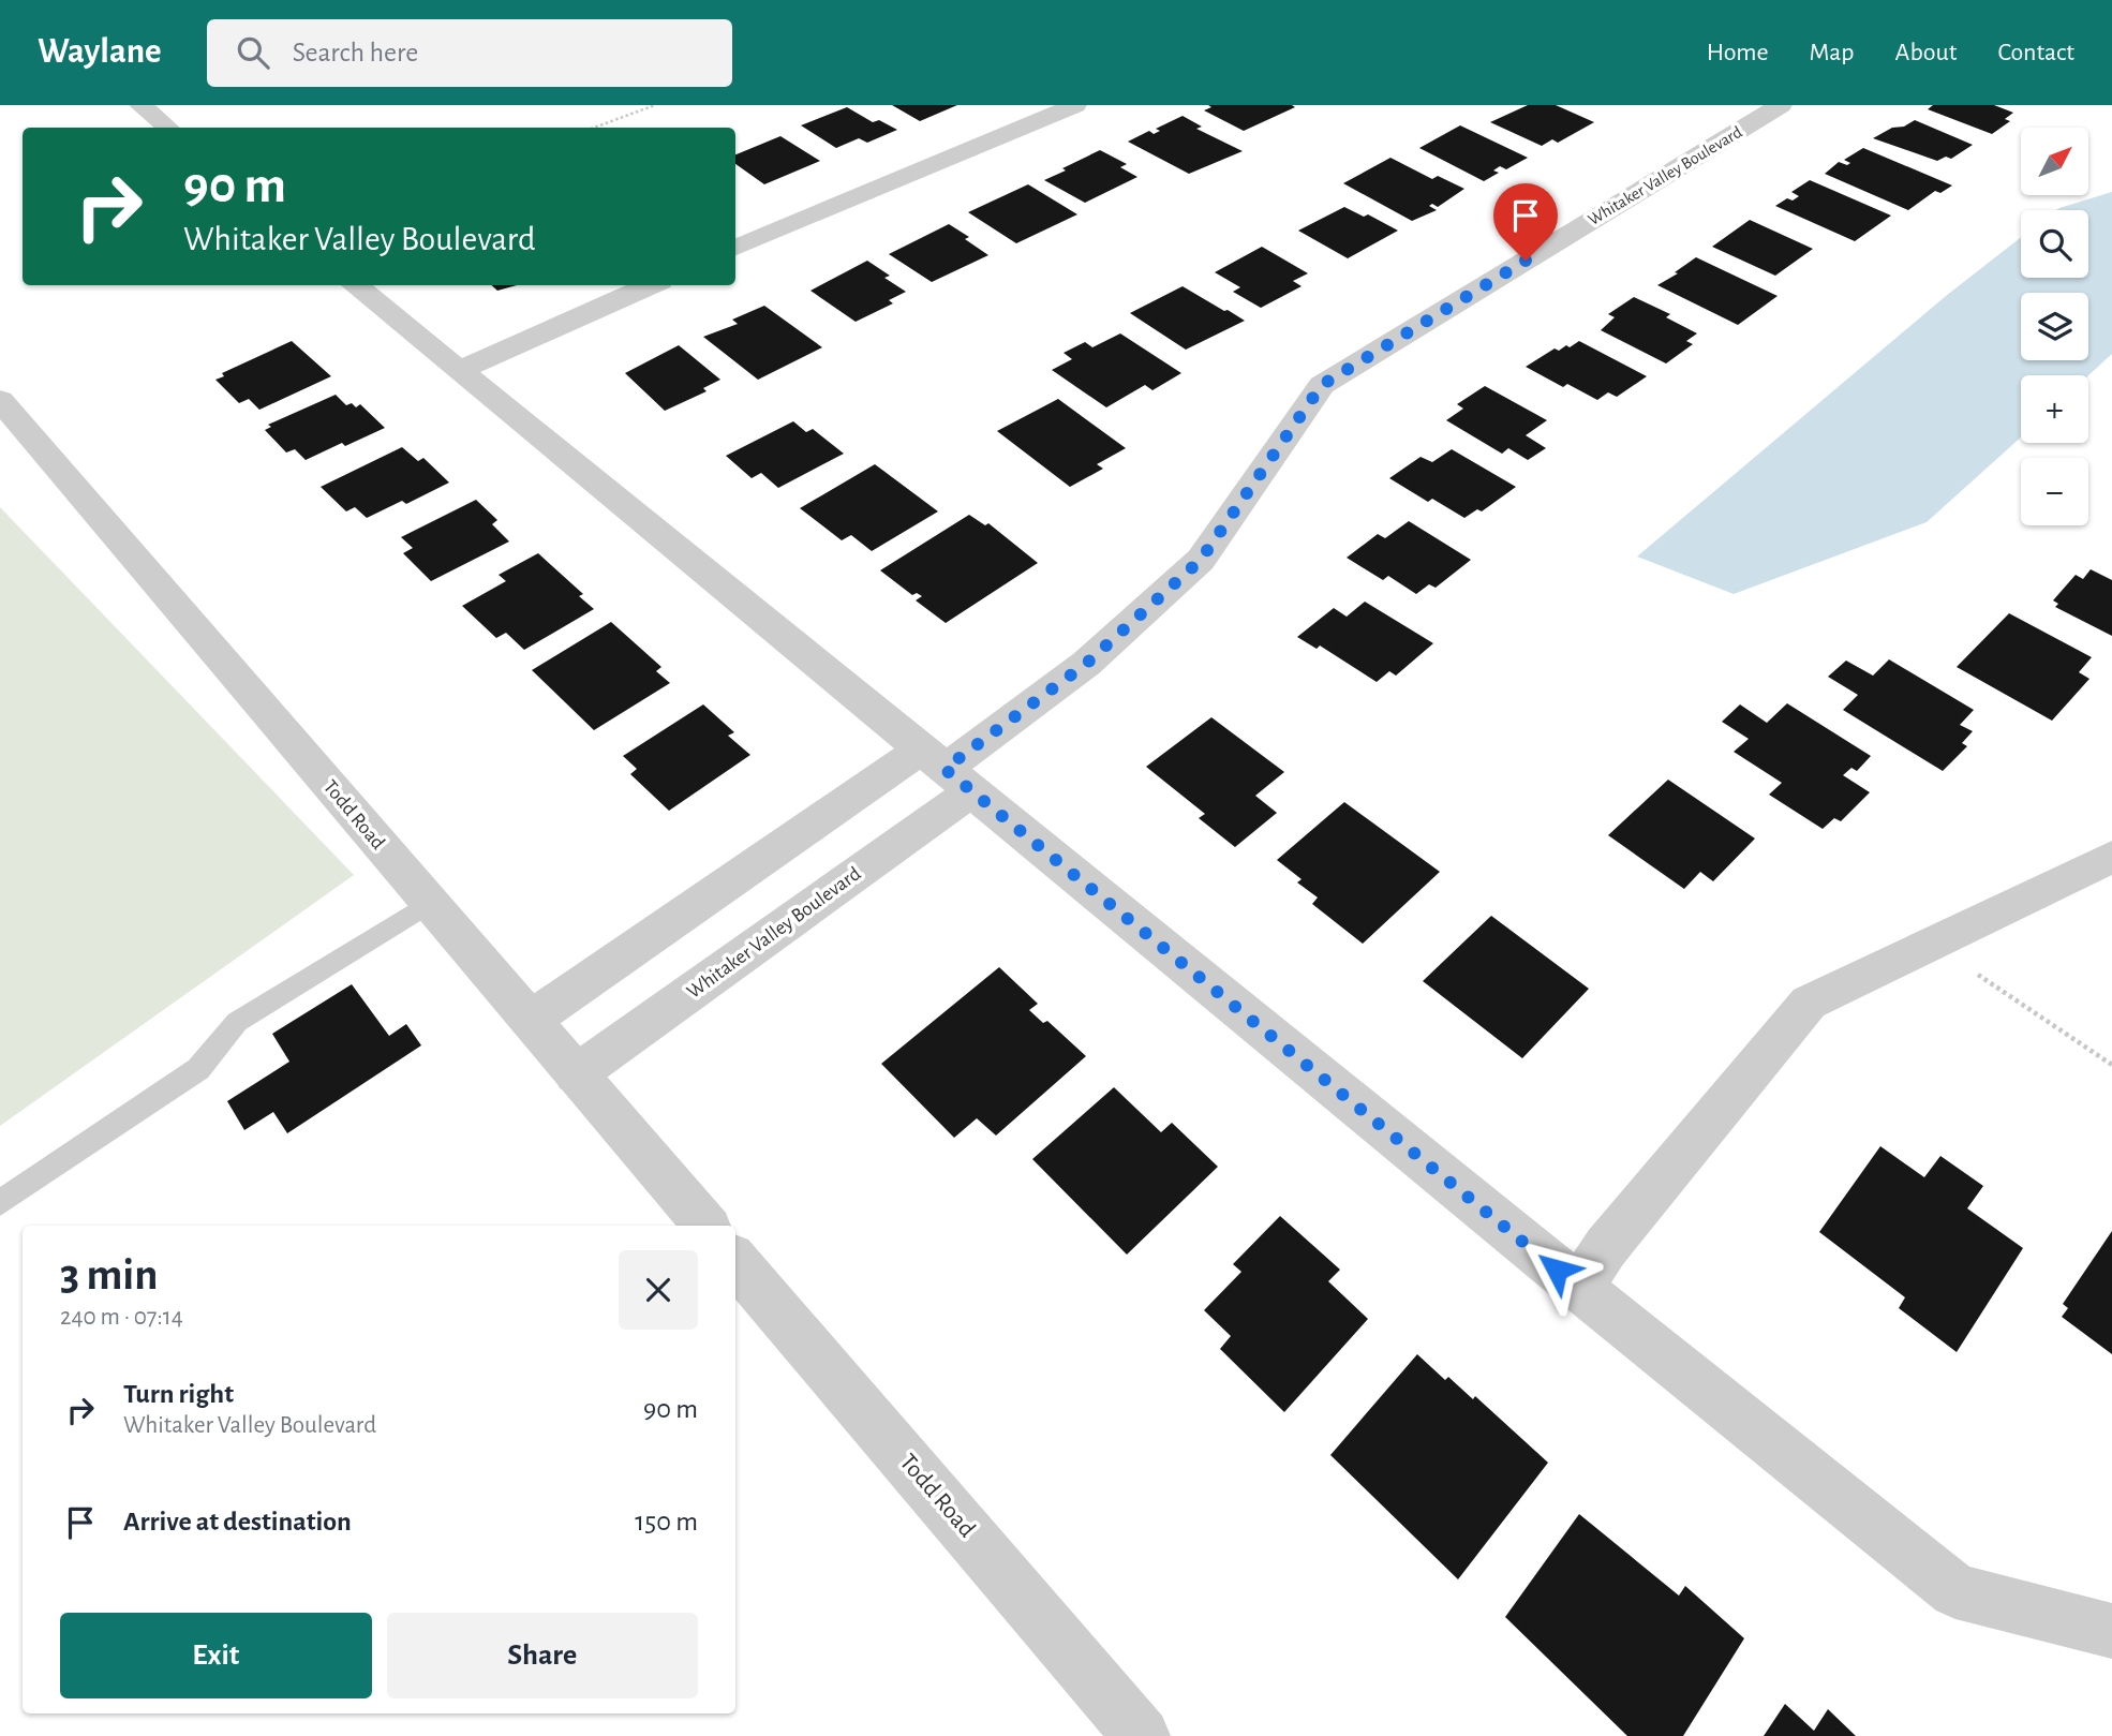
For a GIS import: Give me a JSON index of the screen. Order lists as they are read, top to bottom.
{
  "streets": {
    "street": ["Whitaker Valley Boulevard", "Todd Road"]
  },
  "crossings": [
    ["Whitaker Valley Boulevard", "Todd Road"]
  ],
  "north": "top right",
  "page": {
    "header": "Waylane",
    "search": "Search here",
    "nav": [
      "Home",
      "Map",
      "About",
      "Contact"
    ],
    "map_buttons": ["+", "−"],
    "turn": ["90 m", "Whitaker Valley Boulevard"],
    "heading": ["3 min", "240 m · 07:14"],
    "list": [
      {
        "name": "Turn right",
        "note": "Whitaker Valley Boulevard",
        "value": "90 m"
      },
      {
        "name": "Arrive at destination",
        "value": "150 m"
      }
    ],
    "buttons": ["Exit", "Share"]
  }
}
